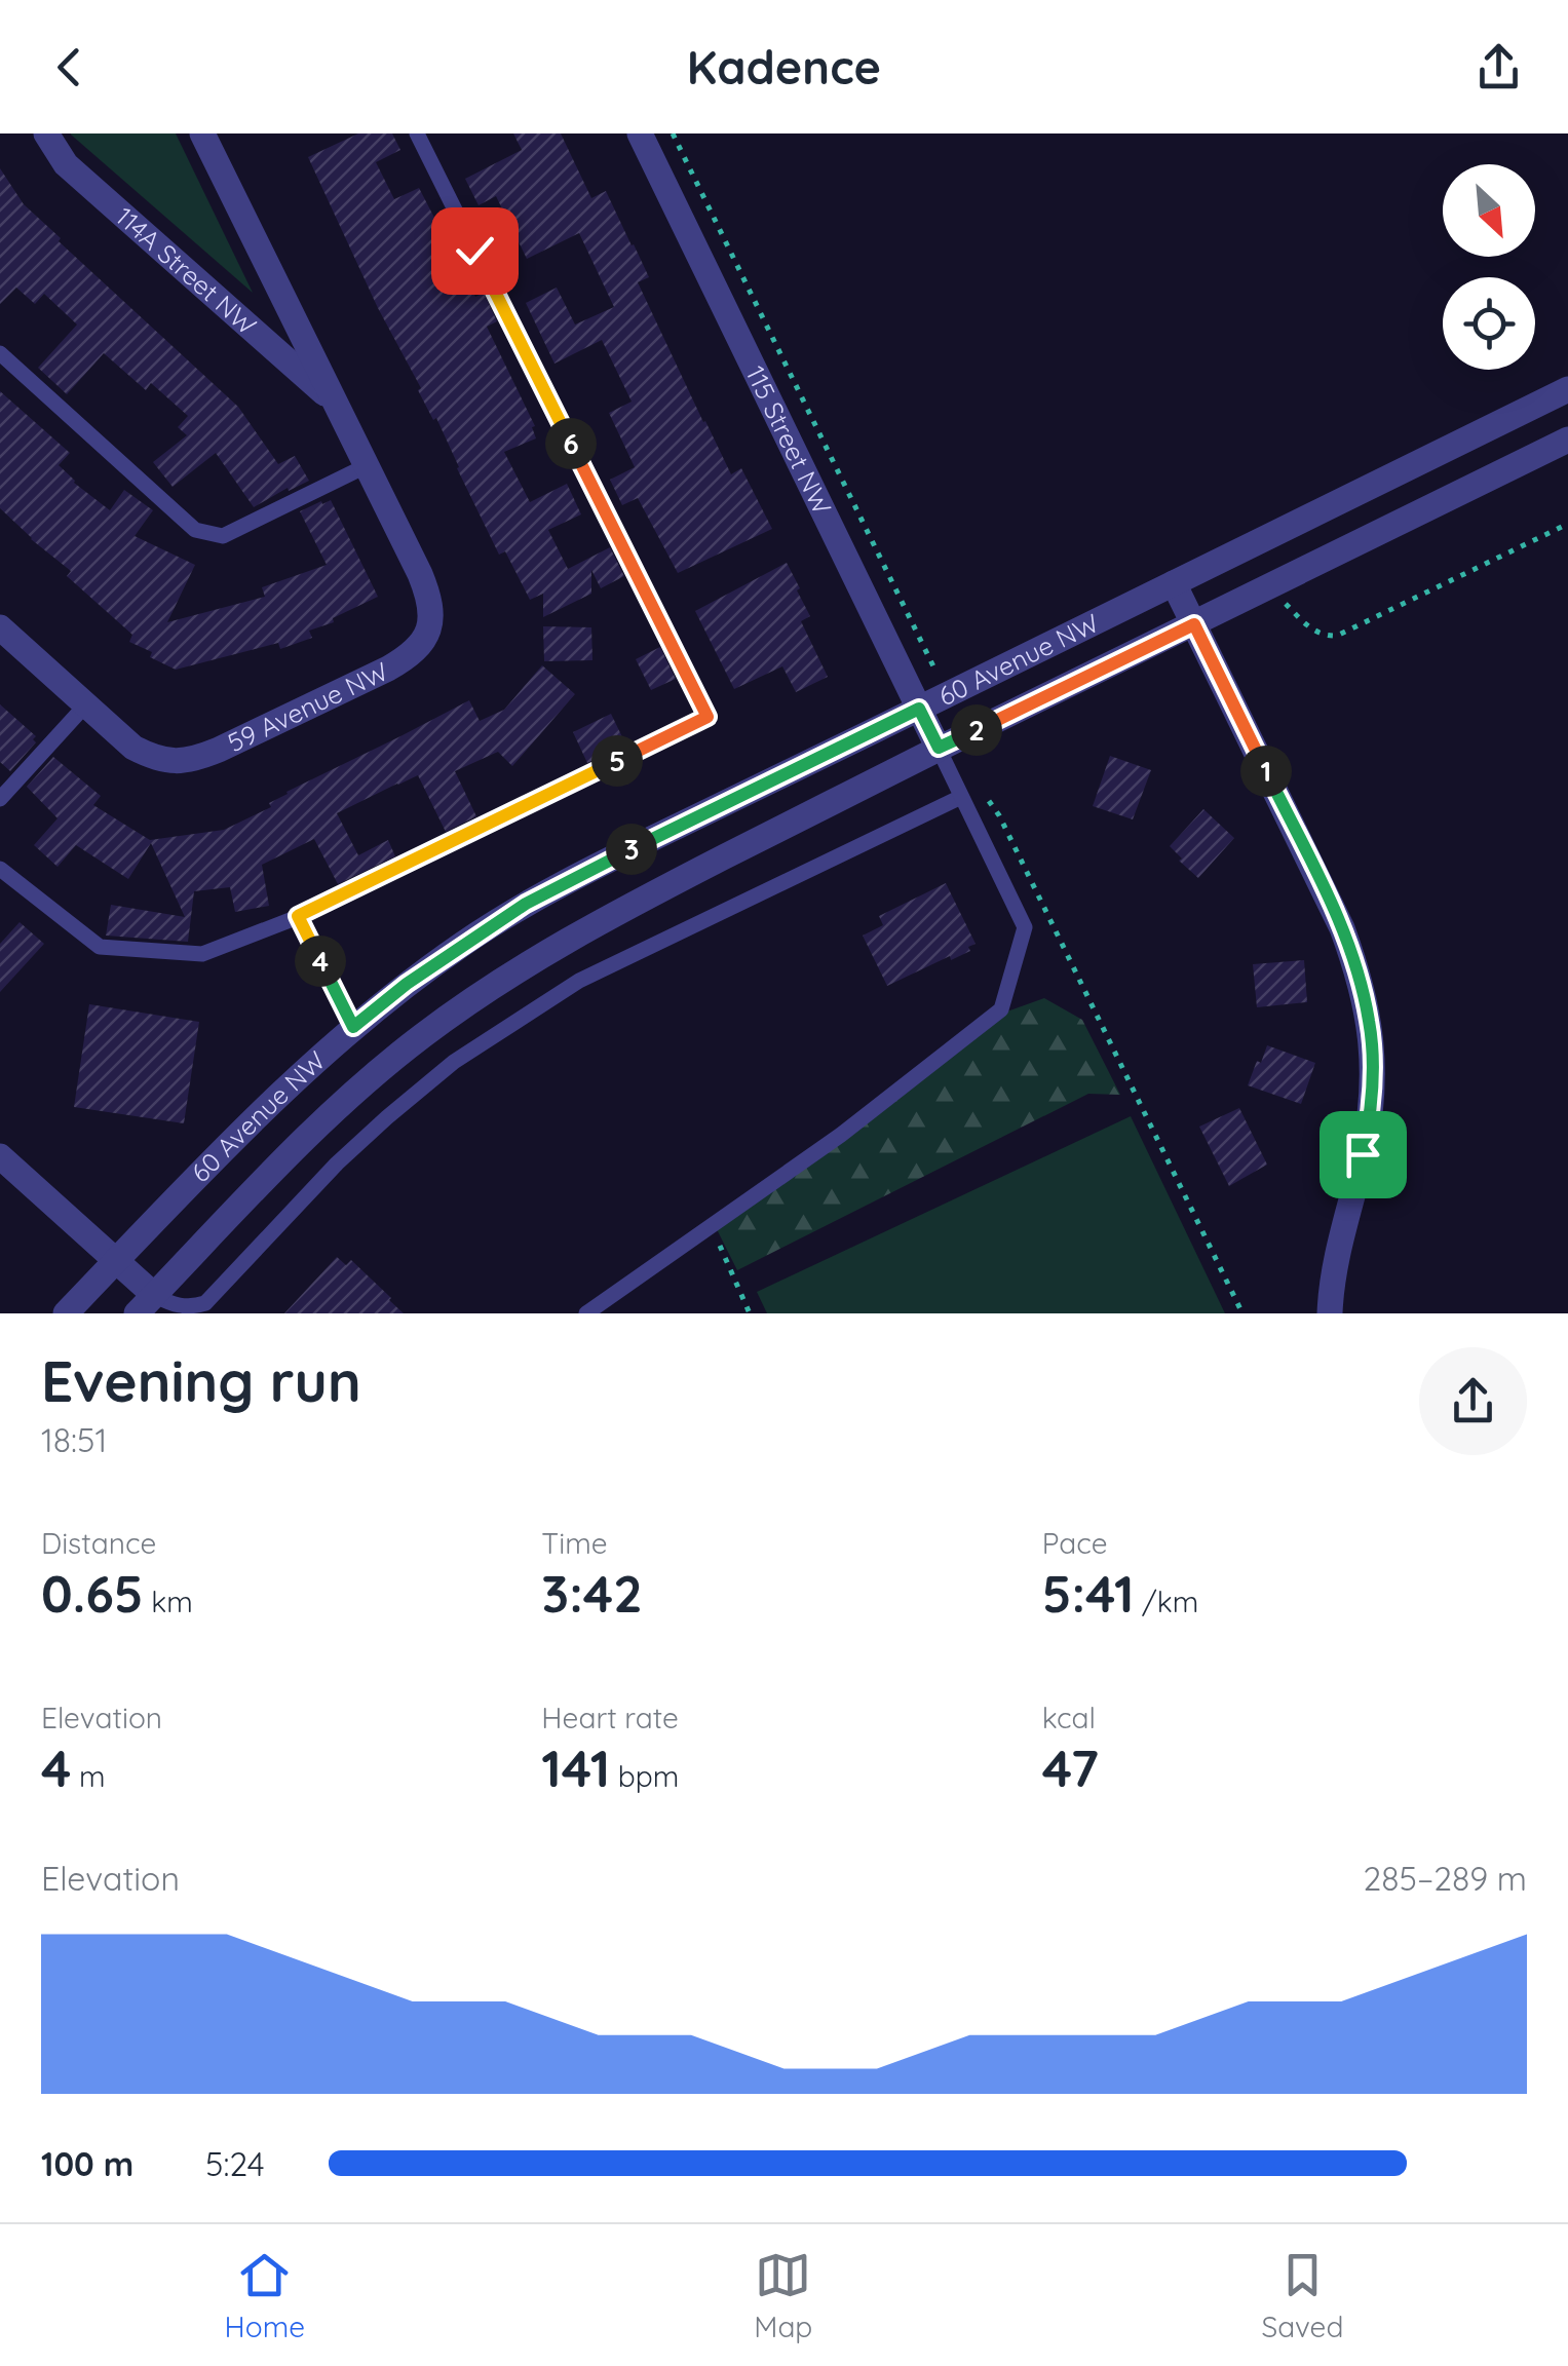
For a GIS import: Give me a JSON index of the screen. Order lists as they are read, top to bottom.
{
  "streets": {
    "street": [
      "114A Street NW",
      "115 Street NW",
      "60 Avenue NW",
      "59 Avenue NW"
    ]
  },
  "crossings": [
    ["114A Street NW", "59 Avenue NW"],
    ["115 Street NW", "60 Avenue NW"]
  ],
  "north": "bottom right",
  "page": {
    "header": "Kadence",
    "pins": [
      "6",
      "2",
      "5",
      "1",
      "3",
      "4"
    ],
    "heading": ["Evening run", "18:51"],
    "stats": [
      ["Distance", "0.65 km"],
      ["Time", "3:42"],
      ["Pace", "5:41 /km"],
      ["Elevation", "4 m"],
      ["Heart rate", "141 bpm"],
      ["kcal", "47"]
    ],
    "chart": ["Elevation", "285–289 m"],
    "list": [
      {
        "name": "100 m",
        "note": "5:24"
      }
    ],
    "tabs": ["Home", "Map", "Saved"]
  }
}
